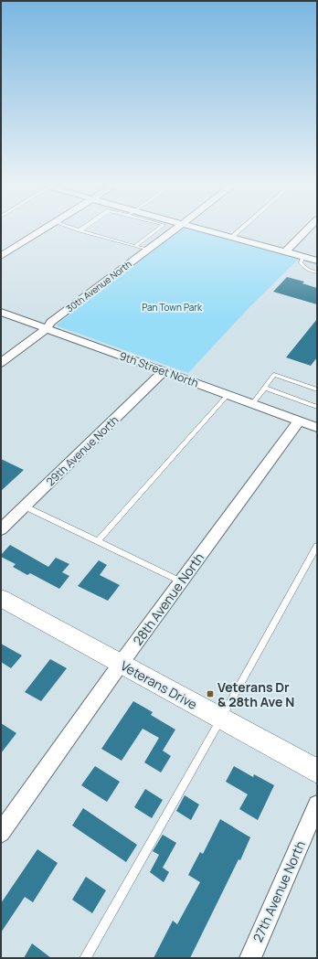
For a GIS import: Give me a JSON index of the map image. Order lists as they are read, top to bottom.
{
  "streets": {
    "main road": ["Veterans Drive"],
    "street": [
      "30th Avenue North",
      "9th Street North",
      "29th Avenue North",
      "28th Avenue North",
      "27th Avenue North"
    ]
  },
  "crossings": [
    ["30th Avenue North", "9th Street North"],
    ["9th Street North", "29th Avenue North"],
    ["9th Street North", "28th Avenue North"],
    ["28th Avenue North", "Veterans Drive"]
  ],
  "parks": ["Pan Town Park"],
  "places": {
    "transit": ["Veterans Dr & 28th Ave N"]
  }
}
